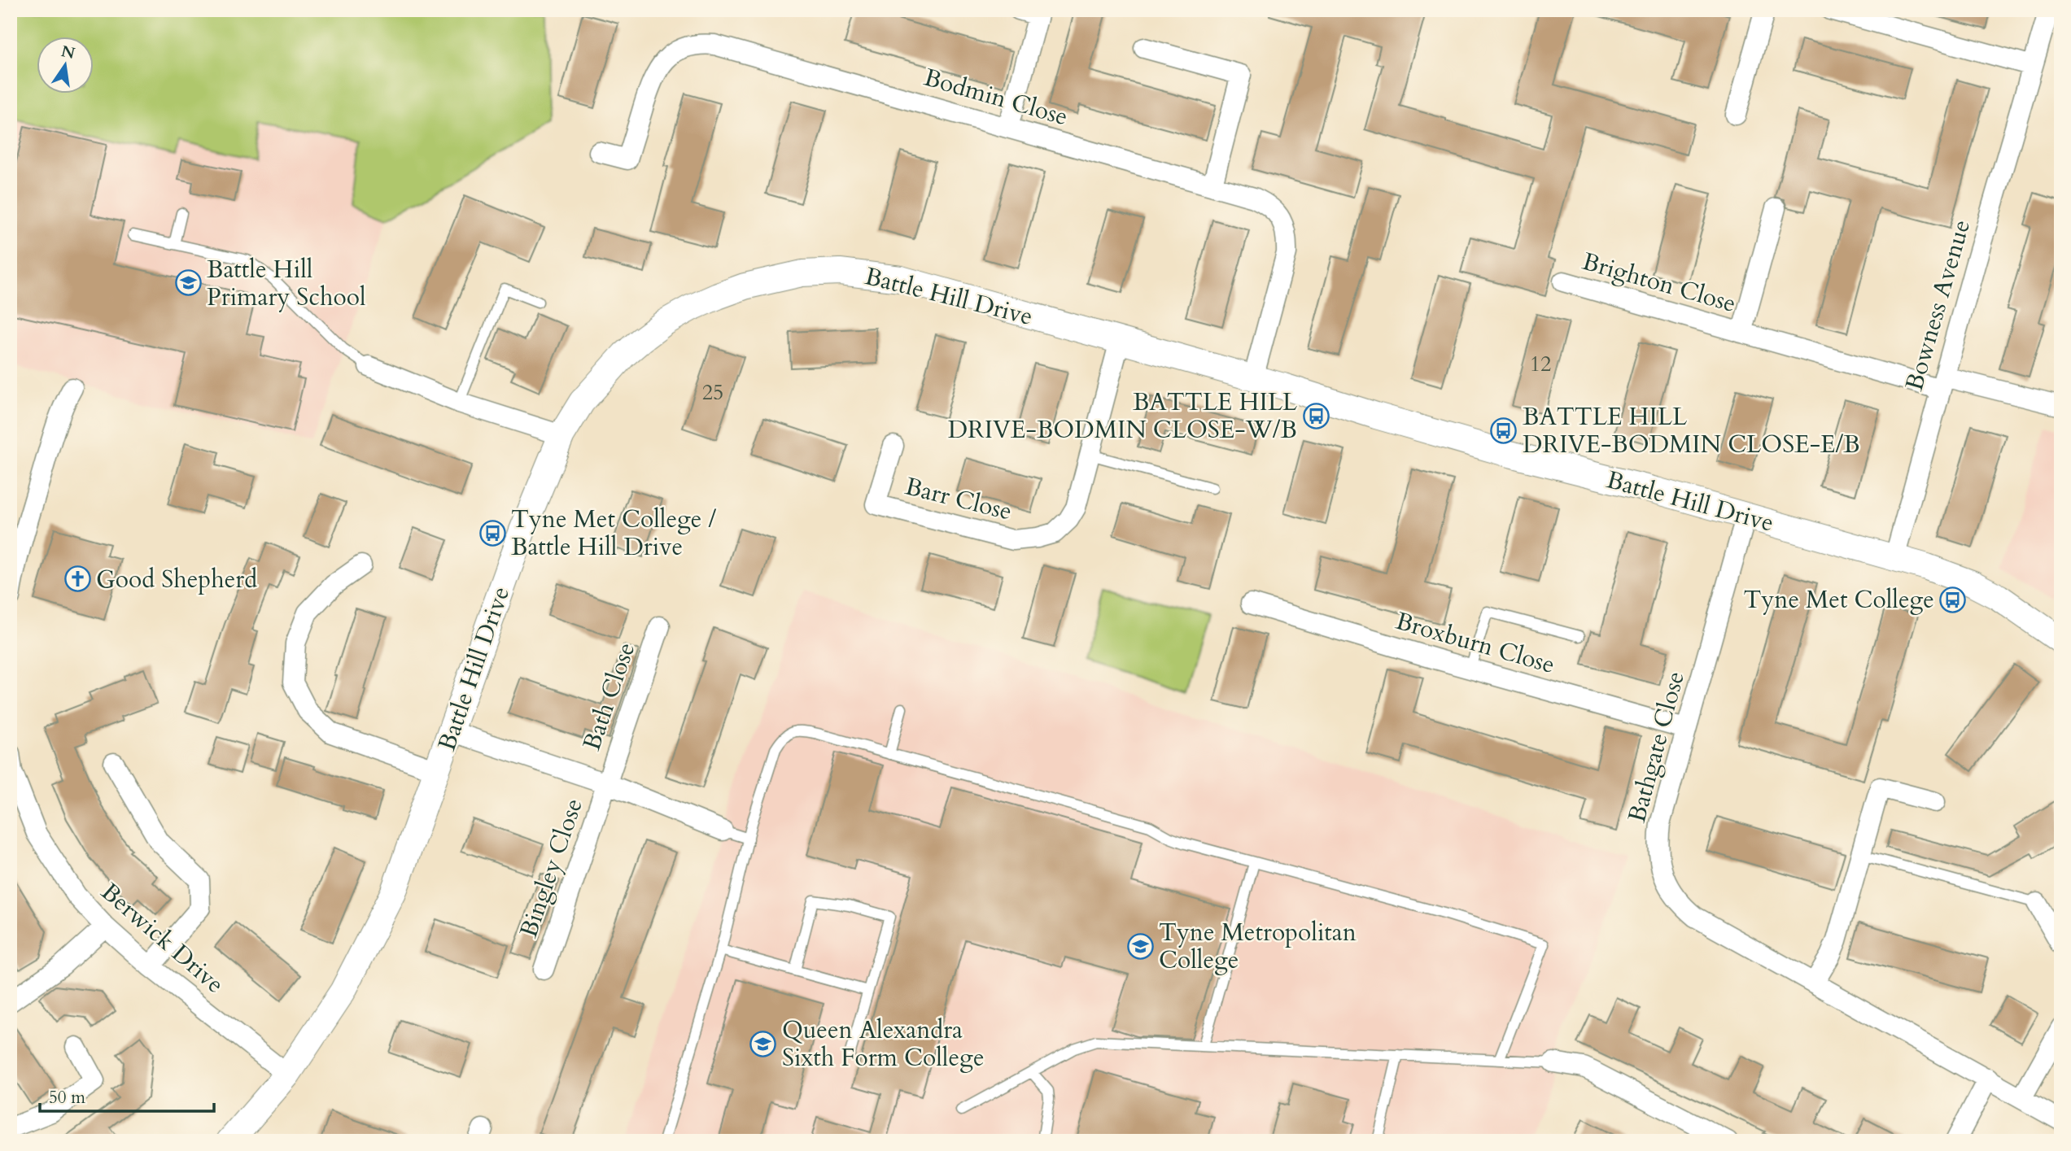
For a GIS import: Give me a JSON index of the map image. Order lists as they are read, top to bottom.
{
  "streets": {
    "street": [
      "Bodmin Close",
      "Brighton Close",
      "Battle Hill Drive",
      "Bowness Avenue",
      "Barr Close",
      "Broxburn Close",
      "Bath Close",
      "Bathgate Close",
      "Bingley Close",
      "Berwick Drive"
    ]
  },
  "crossings": [
    ["Bodmin Close", "Battle Hill Drive"],
    ["Brighton Close", "Bowness Avenue"],
    ["Battle Hill Drive", "Bowness Avenue"],
    ["Battle Hill Drive", "Barr Close"],
    ["Battle Hill Drive", "Bathgate Close"],
    ["Battle Hill Drive", "Berwick Drive"],
    ["Broxburn Close", "Bathgate Close"],
    ["Bath Close", "Bingley Close"]
  ],
  "places": {
    "school or university": ["Battle Hill Primary School", "Tyne Metropolitan College", "Queen Alexandra Sixth Form College"],
    "bus stop": [
      "BATTLE HILL DRIVE-BODMIN CLOSE-W/B",
      "BATTLE HILL DRIVE-BODMIN CLOSE-E/B",
      "Tyne Met College / Battle Hill Drive",
      "Tyne Met College"
    ],
    "church": ["Good Shepherd"]
  },
  "house_numbers": ["12", "25"],
  "scale_bar": "50 m",
  "north": "top"
}
